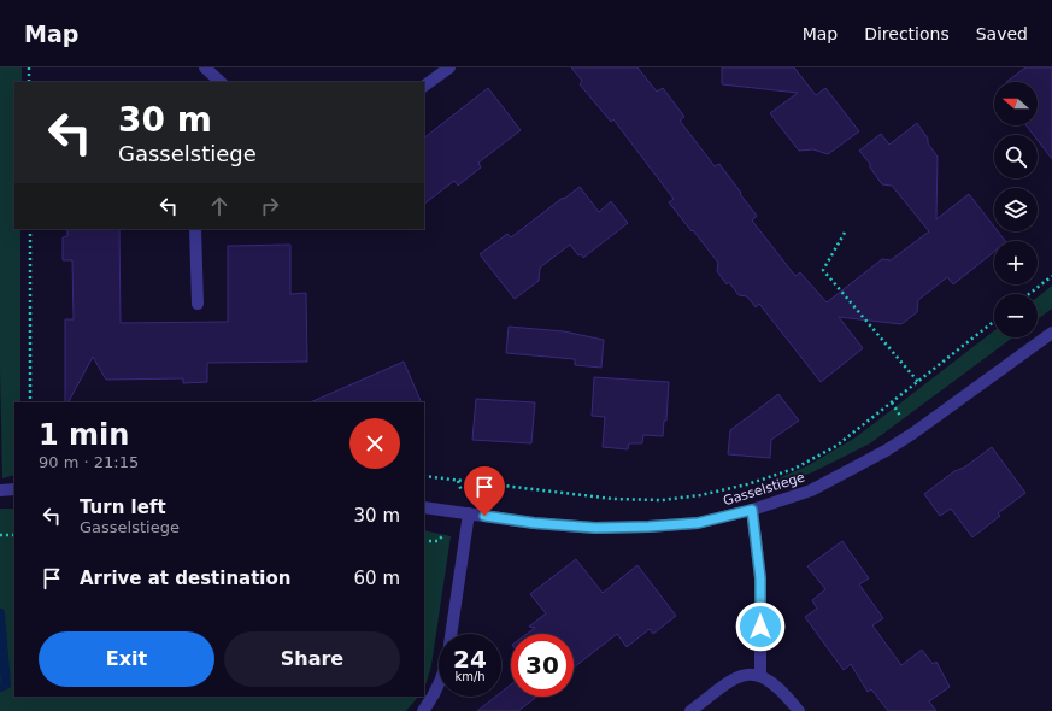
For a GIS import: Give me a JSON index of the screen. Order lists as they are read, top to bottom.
{
  "streets": {
    "street": ["Gasselstiege"]
  },
  "north": "left",
  "page": {
    "header": "Map",
    "nav": ["Map", "Directions", "Saved"],
    "map_buttons": ["+", "−"],
    "turn": ["30 m", "Gasselstiege"],
    "heading": ["1 min", "90 m · 21:15"],
    "list": [
      {
        "name": "Turn left",
        "note": "Gasselstiege",
        "value": "30 m"
      },
      {
        "name": "Arrive at destination",
        "value": "60 m"
      }
    ],
    "buttons": ["Exit", "Share"],
    "speed": "24 km/h",
    "limit": "30"
  }
}
